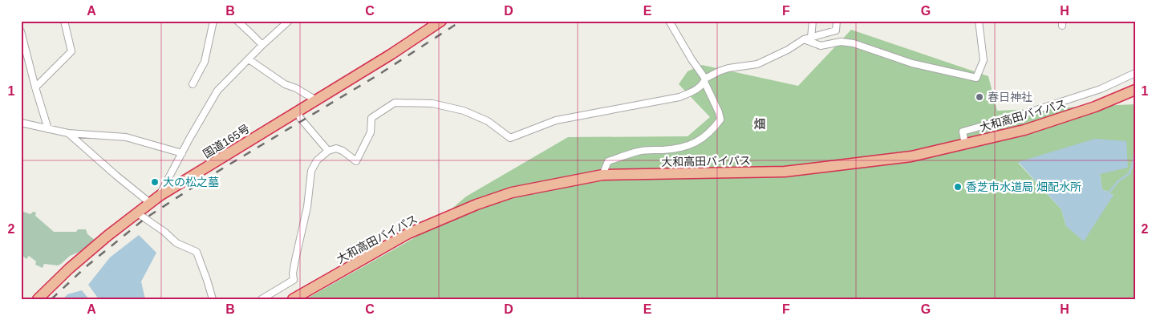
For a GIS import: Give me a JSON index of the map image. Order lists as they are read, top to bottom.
{
  "streets": {
    "highway": ["大和高田バイパス", "国道165号"]
  },
  "districts": ["畑"],
  "places": ["春日神社", "大の松之墓", "香芝市水道局 畑配水所"],
  "grid": {
    "columns": [
      "A",
      "B",
      "C",
      "D",
      "E",
      "F",
      "G",
      "H"
    ],
    "rows": ["1", "2"]
  }
}
